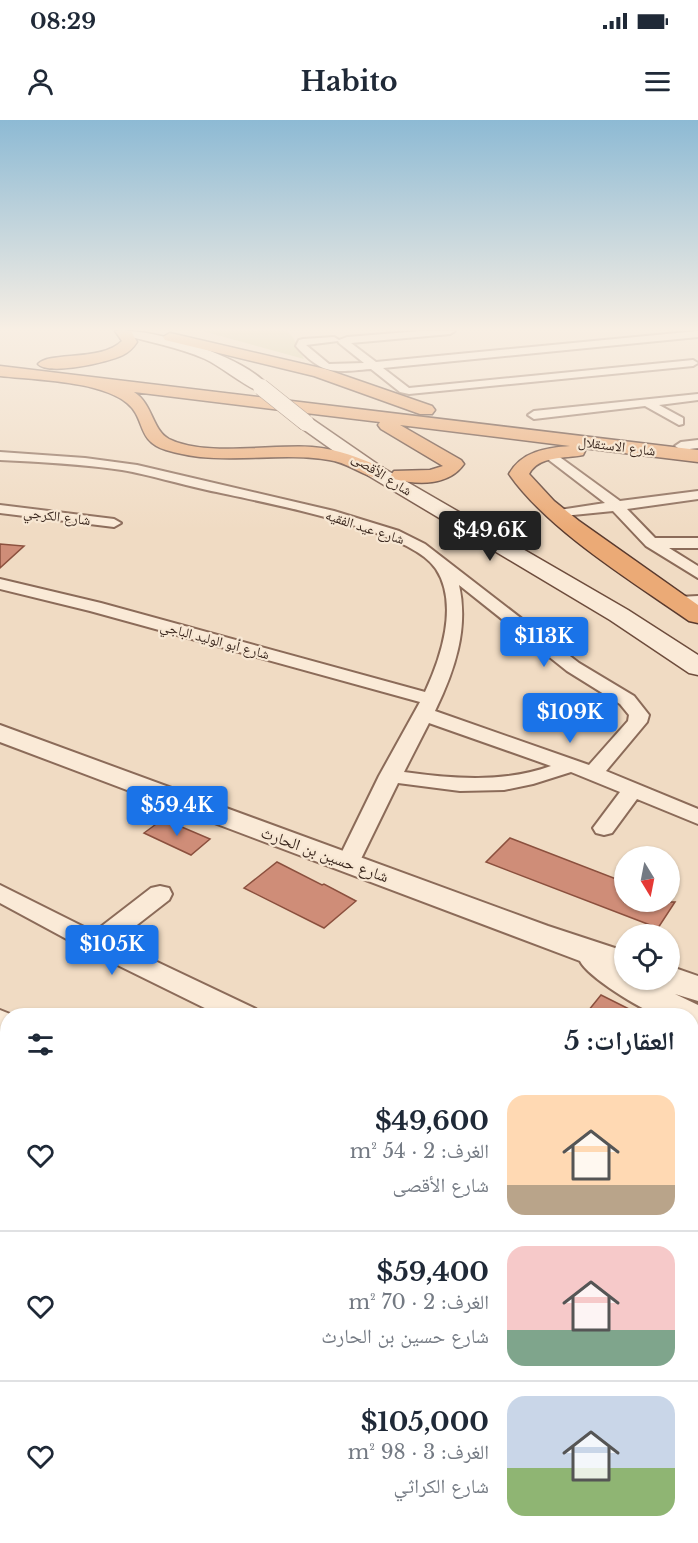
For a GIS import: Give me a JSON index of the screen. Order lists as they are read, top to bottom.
{
  "streets": {
    "highway": ["شارع الاستقلال"],
    "main road": ["شارع الأقصى"],
    "street": [
      "شارع الكرجي",
      "شارع عيد الفقيه",
      "شارع أبو الوليد الباجي",
      "شارع حسين بن الحارث"
    ]
  },
  "crossings": [
    ["شارع الاستقلال", "شارع الأقصى"],
    ["شارع عيد الفقيه", "شارع أبو الوليد الباجي"]
  ],
  "north": "bottom",
  "page": {
    "status": "08:29",
    "header": "Habito",
    "price": [
      "$49.6K",
      "$113K",
      "$109K",
      "$59.4K",
      "$105K"
    ],
    "heading": "العقارات: 5",
    "list": [
      {
        "name": "$49,600",
        "note": "الغرف: 2 · 54 m² · شارع الأقصى"
      },
      {
        "name": "$59,400",
        "note": "الغرف: 2 · 70 m² · شارع حسين بن الحارث"
      },
      {
        "name": "$105,000",
        "note": "الغرف: 3 · 98 m² · شارع الكراثي"
      }
    ]
  }
}
